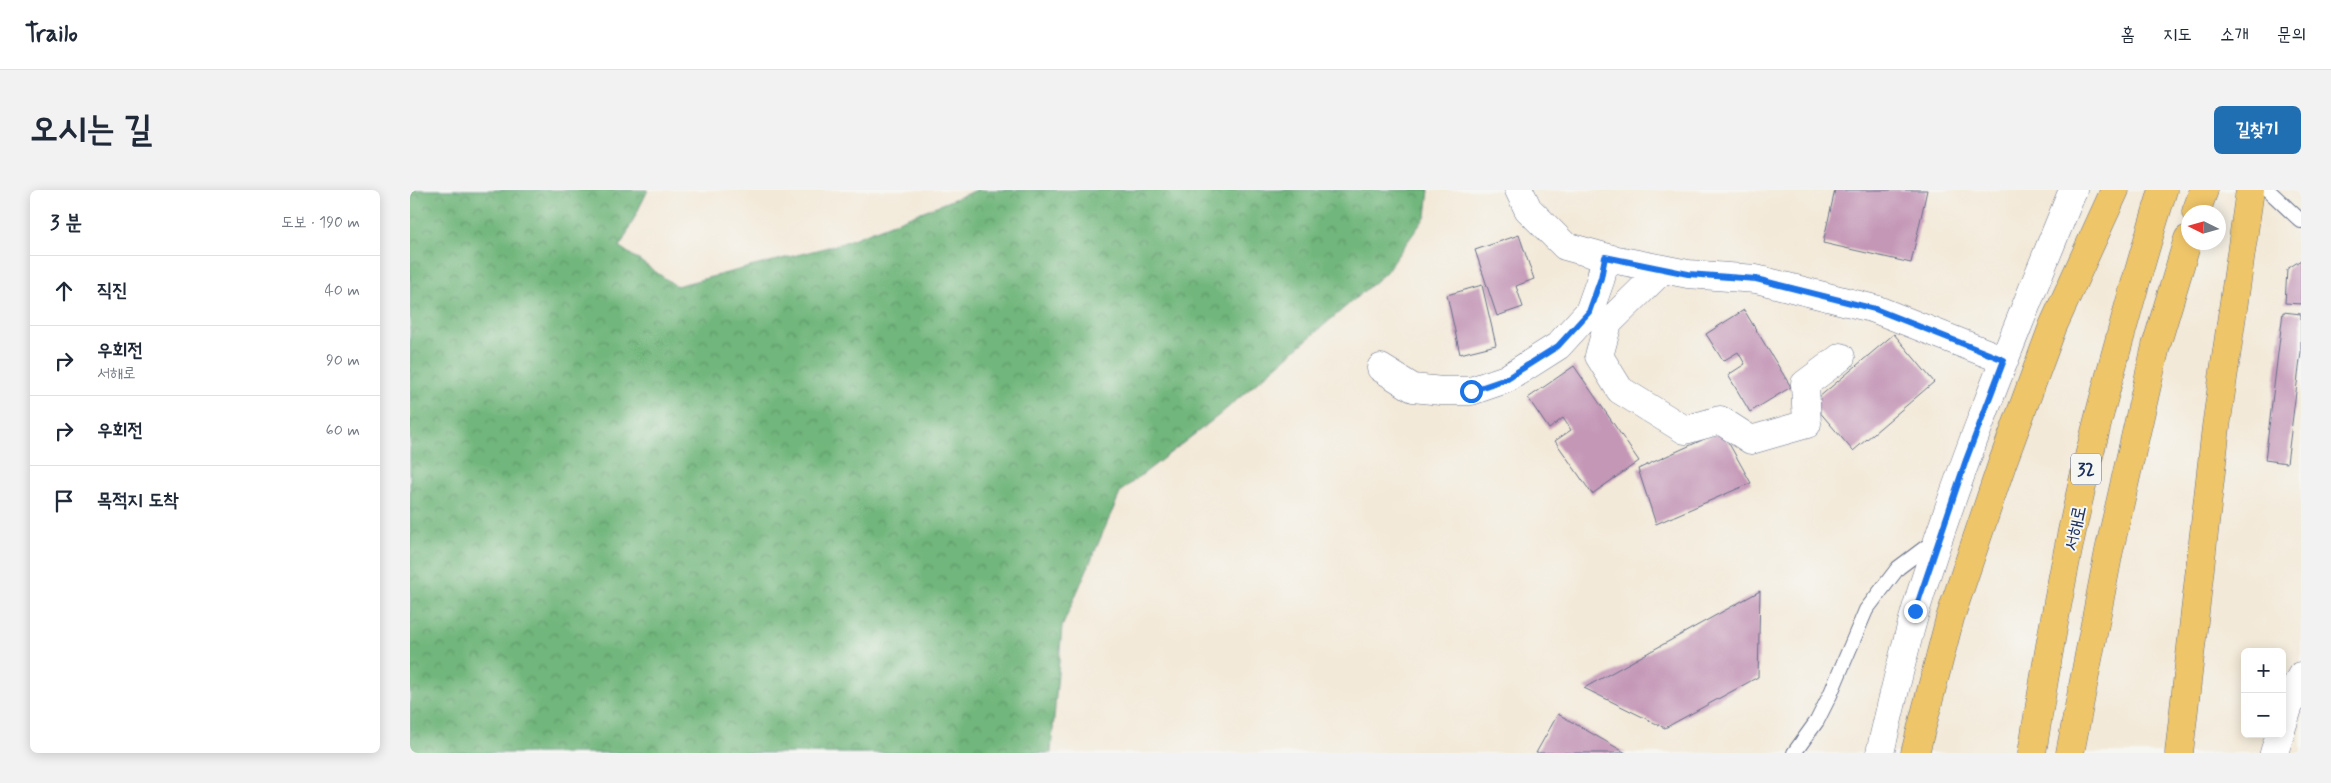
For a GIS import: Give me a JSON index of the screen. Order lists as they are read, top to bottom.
{
  "streets": {
    "main road": ["32", "서해로"]
  },
  "north": "left",
  "page": {
    "header": "Trailo",
    "nav": [
      "홈",
      "지도",
      "소개",
      "문의"
    ],
    "buttons": "길찾기",
    "title": "오시는 길",
    "heading": ["3 분", "도보 · 190 m"],
    "list": [
      ["직진", "40 m"],
      ["우회전", "서해로", "90 m"],
      ["우회전", "60 m"],
      "목적지 도착"
    ],
    "map_buttons": ["+", "−"]
  }
}
